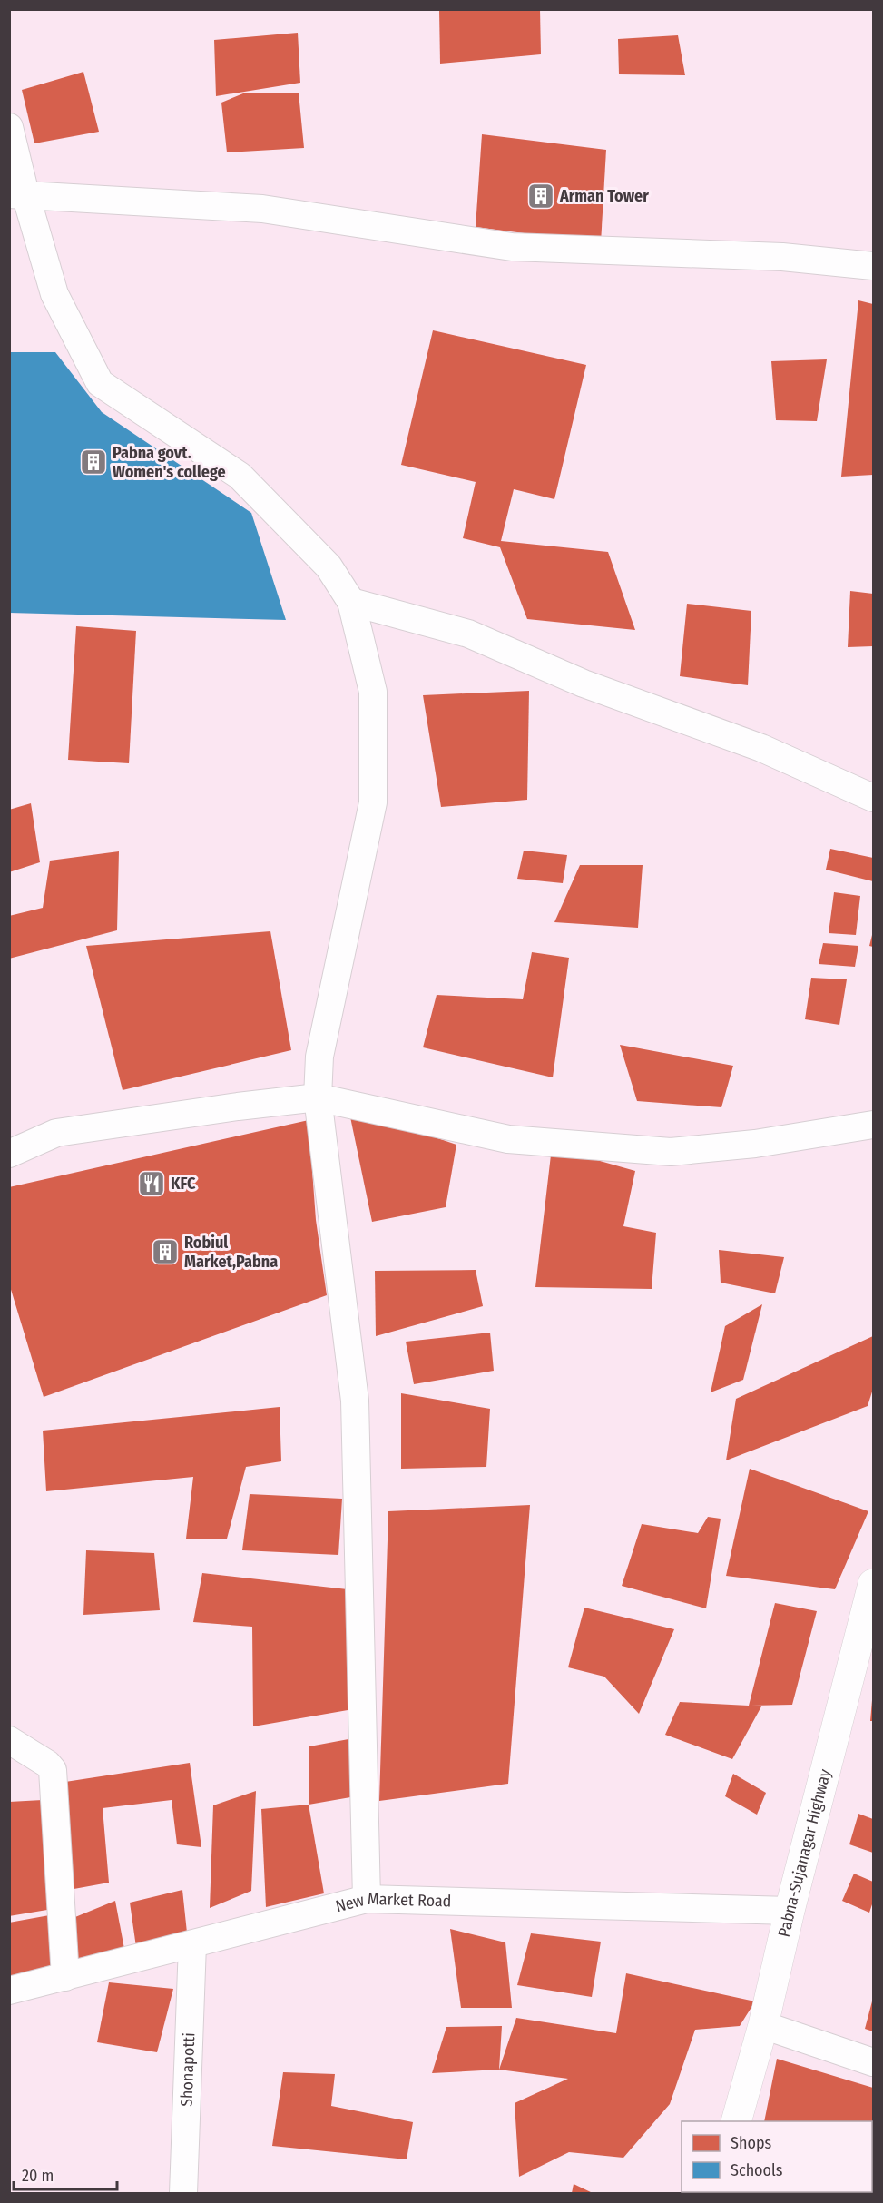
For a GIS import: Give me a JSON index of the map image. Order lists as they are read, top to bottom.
{
  "streets": {
    "highway": ["Pabna-Sujanagar Highway"],
    "street": ["New Market Road", "Shonapotti"]
  },
  "crossings": [
    ["Pabna-Sujanagar Highway", "New Market Road"],
    ["New Market Road", "Shonapotti"]
  ],
  "places": {
    "building": ["Arman Tower", "Pabna govt. Women's college", "Robiul Market,Pabna"],
    "restaurant": ["KFC"]
  },
  "legend": ["Shops", "Schools"],
  "scale_bar": "20 m"
}
